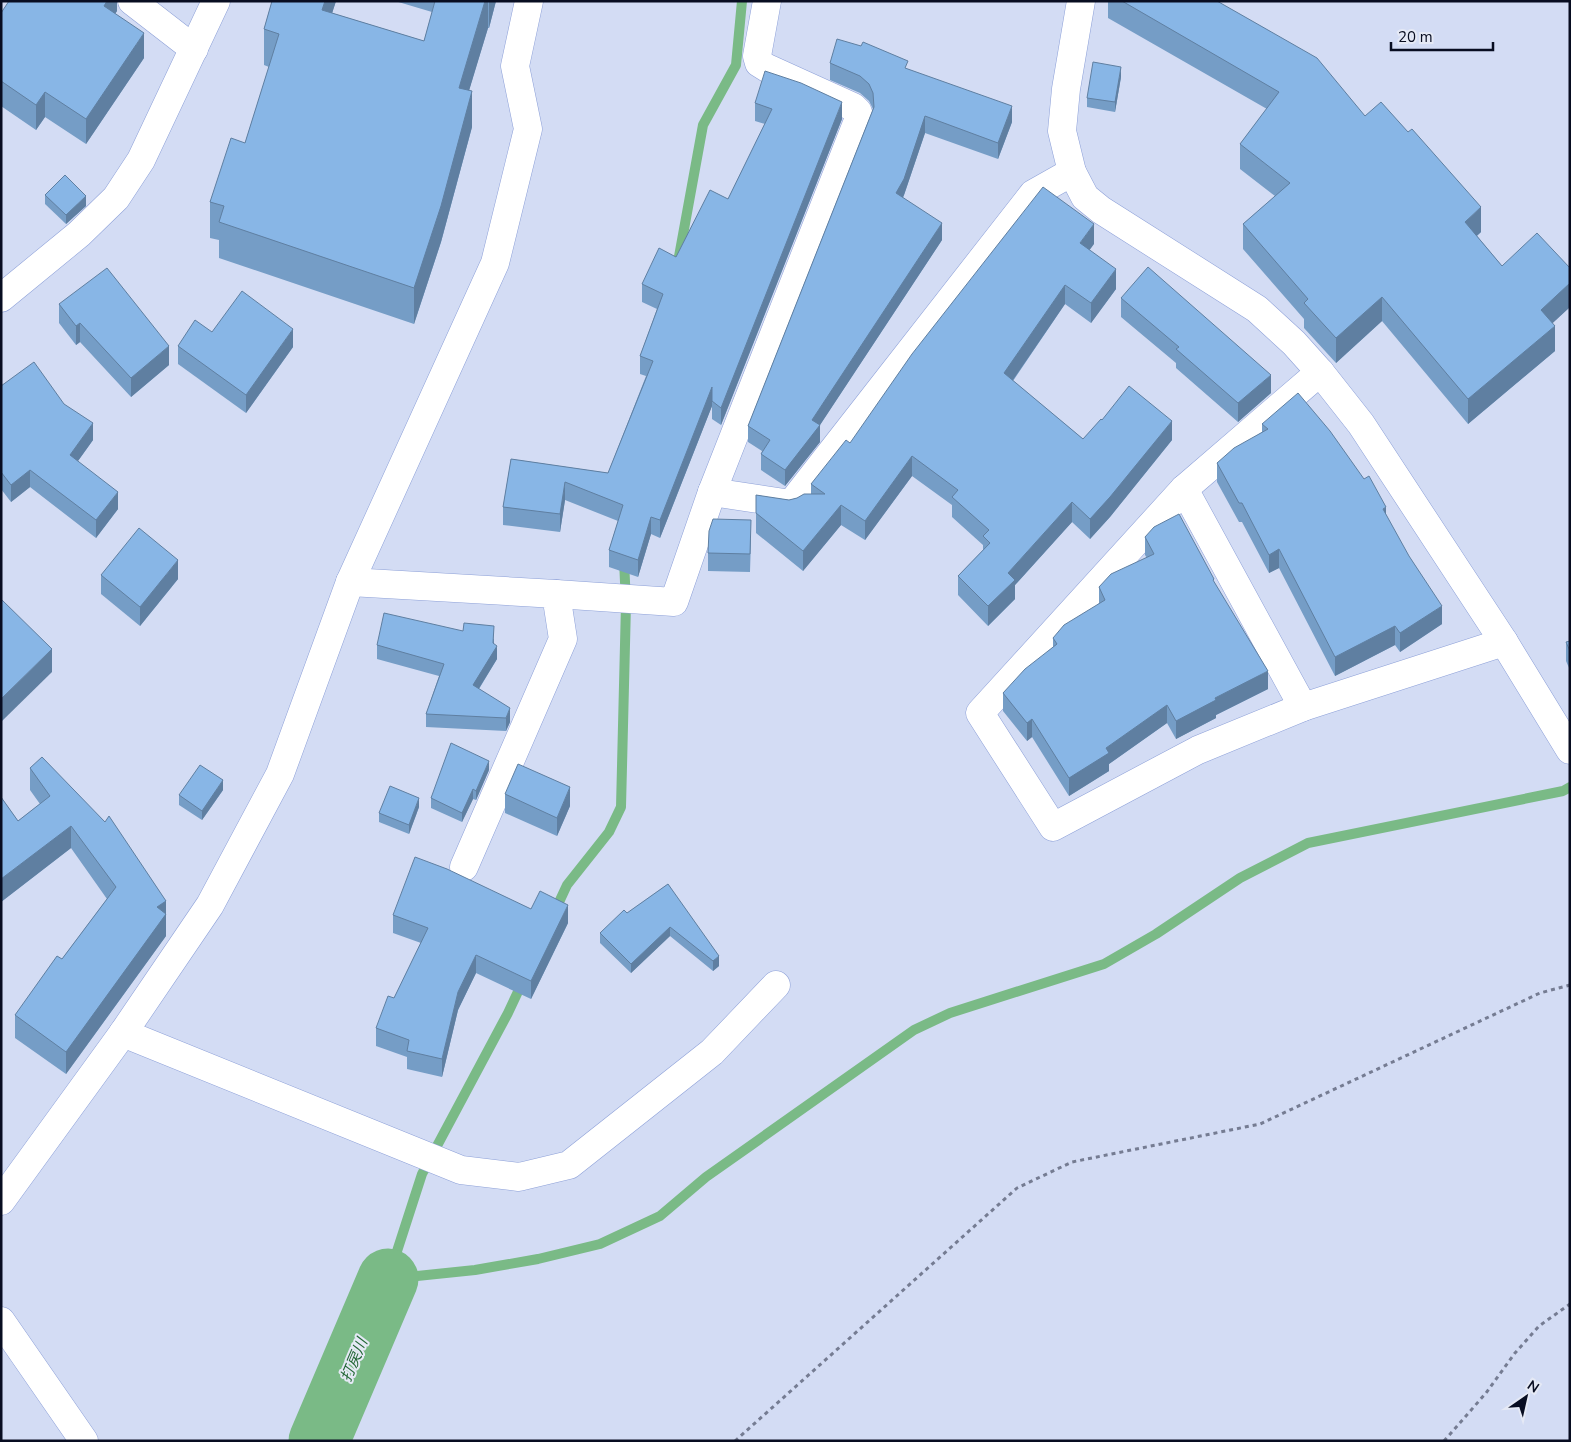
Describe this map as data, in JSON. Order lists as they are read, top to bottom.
{
  "water": ["打戻川"],
  "scale_bar": "20 m",
  "north": "top right"
}
